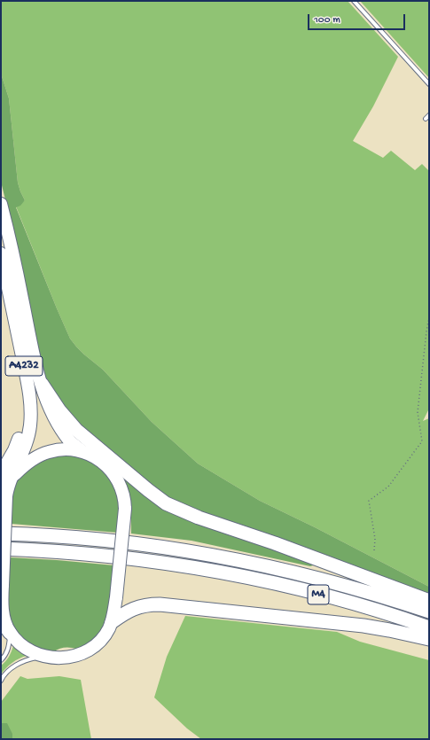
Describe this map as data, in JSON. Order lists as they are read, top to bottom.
{
  "streets": {
    "highway": ["A4232", "M4"]
  },
  "scale_bar": "100 m"
}
